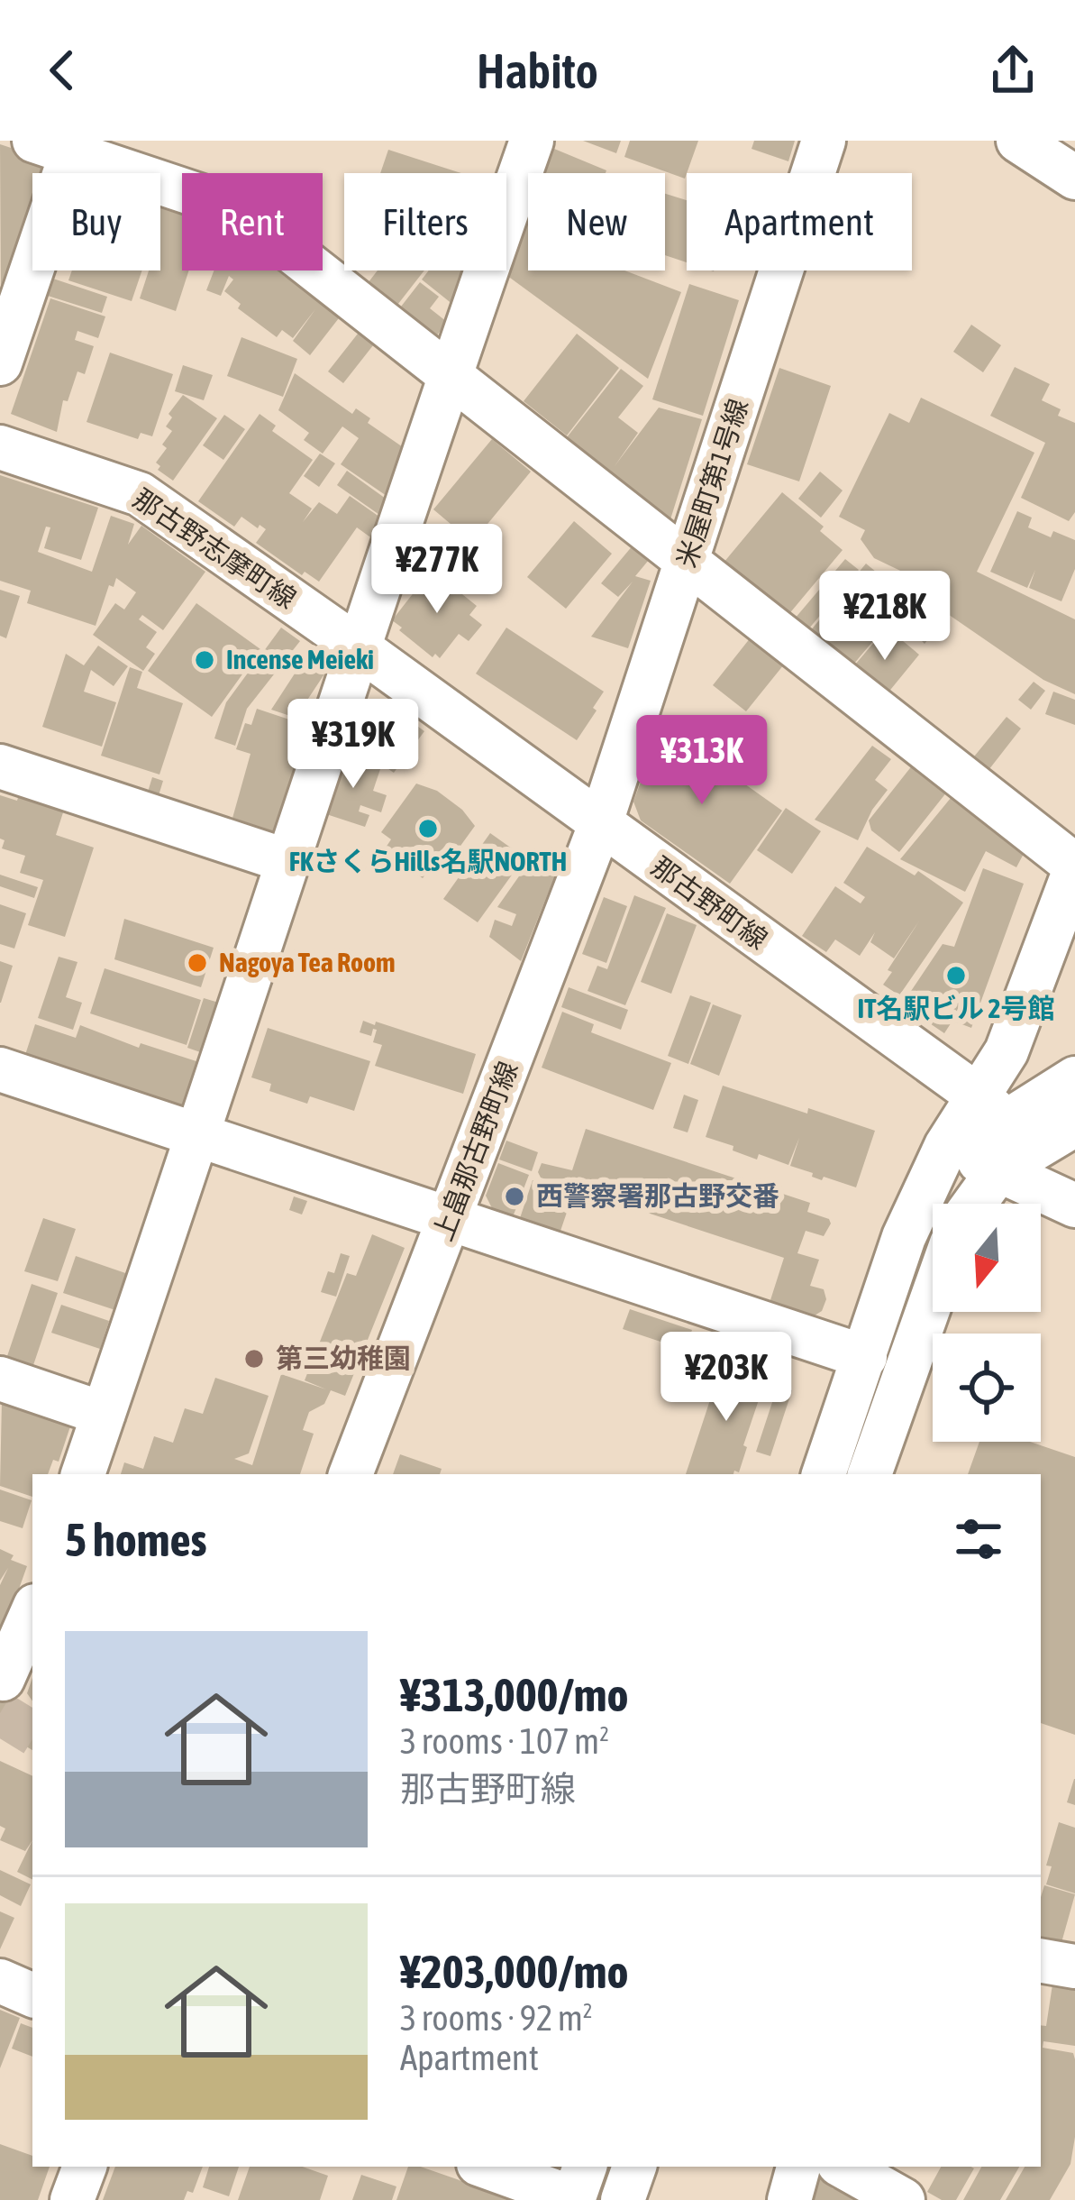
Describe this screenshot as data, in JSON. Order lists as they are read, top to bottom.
{
  "streets": {
    "street": [
      "米屋町第1号線",
      "那古野志摩町線",
      "那古野町線",
      "上畠那古野町線"
    ]
  },
  "crossings": [
    ["米屋町第1号線", "那古野町線"],
    ["米屋町第1号線", "上畠那古野町線"],
    ["那古野志摩町線", "那古野町線"],
    ["那古野町線", "上畠那古野町線"]
  ],
  "places": [
    "Incense Meieki",
    "FKさくらHills名駅NORTH",
    "Nagoya Tea Room",
    "IT名駅ビル 2号館",
    "西警察署那古野交番",
    "第三幼稚園"
  ],
  "north": "bottom",
  "page": {
    "header": "Habito",
    "chip": [
      "Buy",
      "Rent",
      "Filters",
      "New",
      "Apartment"
    ],
    "price": [
      "¥277K",
      "¥218K",
      "¥319K",
      "¥313K",
      "¥203K"
    ],
    "heading": "5 homes",
    "list": [
      {
        "name": "¥313,000/mo",
        "note": "3 rooms · 107 m² · 那古野町線"
      },
      {
        "name": "¥203,000/mo",
        "note": "3 rooms · 92 m² · Apartment"
      }
    ]
  }
}
